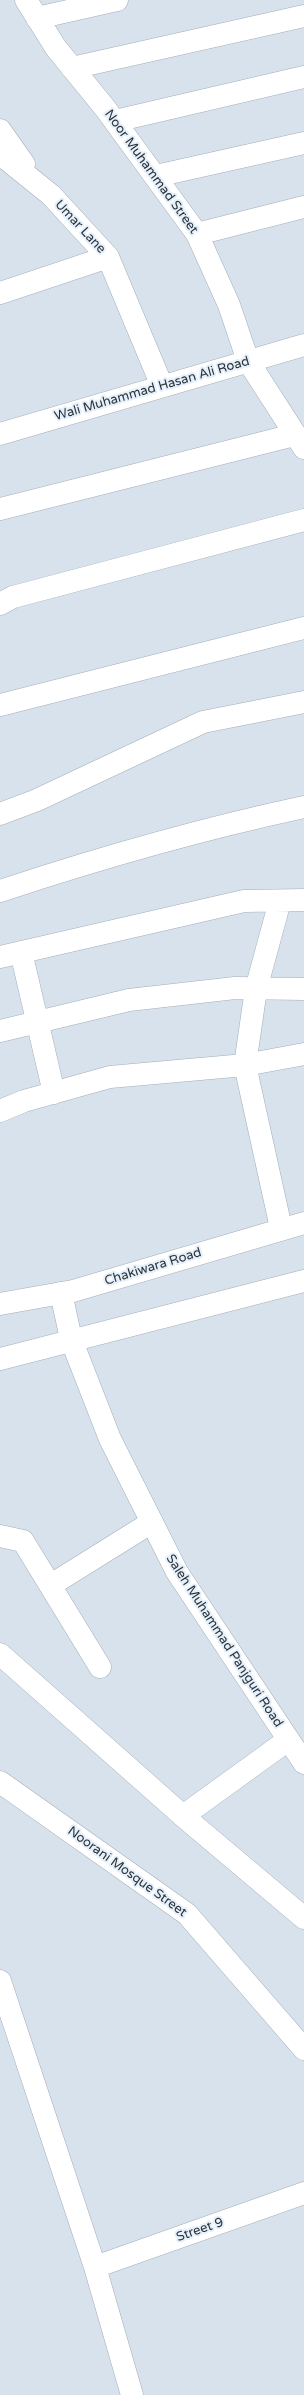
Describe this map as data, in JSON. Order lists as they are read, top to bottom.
{
  "streets": {
    "street": [
      "Noor Muhammad Street",
      "Umar Lane",
      "Wali Muhammad Hasan Ali Road",
      "Chakiwara Road",
      "Saleh Muhammad Panjguri Road",
      "Noorani Mosque Street",
      "Street 9"
    ]
  },
  "crossings": [
    ["Noor Muhammad Street", "Wali Muhammad Hasan Ali Road"],
    ["Umar Lane", "Wali Muhammad Hasan Ali Road"],
    ["Chakiwara Road", "Saleh Muhammad Panjguri Road"]
  ]
}
